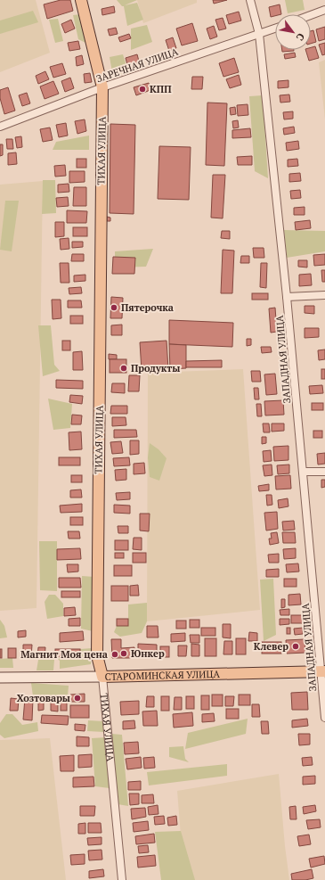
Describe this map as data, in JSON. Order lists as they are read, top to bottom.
{
  "streets": {
    "main road": ["ТИХАЯ УЛИЦА", "СТАРОМИНСКАЯ УЛИЦА"],
    "street": ["ЗАРЕЧНАЯ УЛИЦА", "ЗАПАДНАЯ УЛИЦА"]
  },
  "crossings": [
    ["ЗАРЕЧНАЯ УЛИЦА", "ТИХАЯ УЛИЦА"],
    ["ЗАРЕЧНАЯ УЛИЦА", "ЗАПАДНАЯ УЛИЦА"],
    ["ТИХАЯ УЛИЦА", "СТАРОМИНСКАЯ УЛИЦА"],
    ["ЗАПАДНАЯ УЛИЦА", "СТАРОМИНСКАЯ УЛИЦА"]
  ],
  "places": [
    "КПП",
    "Пятерочка",
    "Продукты",
    "Клевер",
    "Юнкер",
    "Магнит Моя цена",
    "Хозтовары"
  ],
  "north": "bottom right"
}
